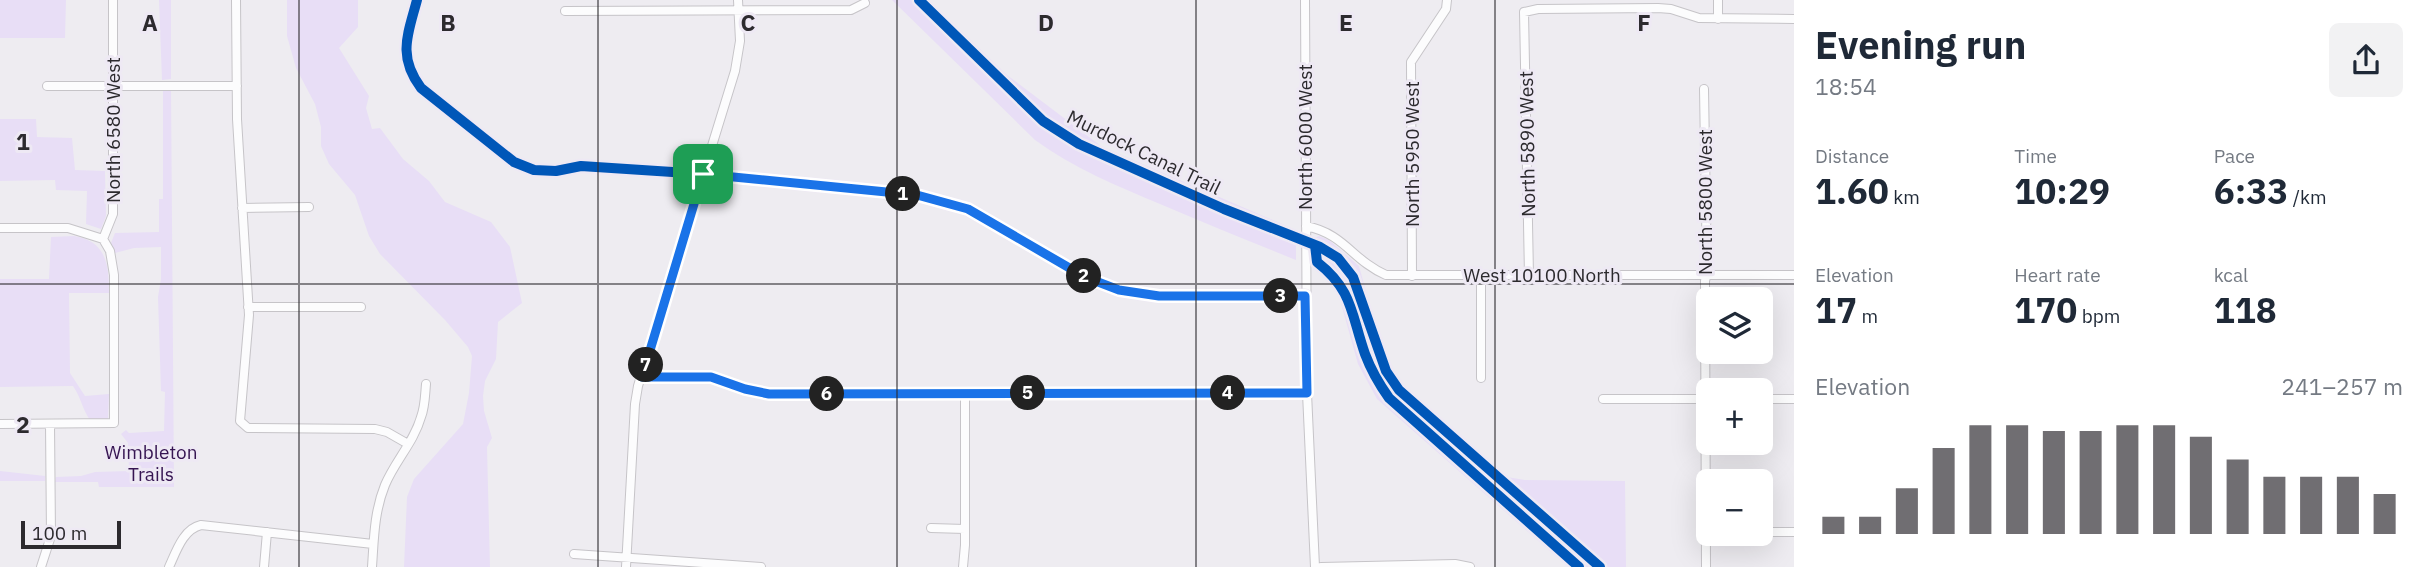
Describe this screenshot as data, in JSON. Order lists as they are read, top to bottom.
{
  "streets": {
    "street": [
      "North 6580 West",
      "North 6000 West",
      "North 5890 West",
      "North 5950 West",
      "North 5800 West",
      "West 10100 North"
    ],
    "cycle path": ["Murdock Canal Trail"]
  },
  "crossings": [
    ["North 6000 West", "West 10100 North"],
    ["North 5890 West", "West 10100 North"],
    ["North 5950 West", "West 10100 North"],
    ["North 5800 West", "West 10100 North"]
  ],
  "parks": ["Wimbleton Trails"],
  "scale_bar": "100 m",
  "page": {
    "heading": ["Evening run", "18:54"],
    "stats": [
      ["Distance", "1.60 km"],
      ["Time", "10:29"],
      ["Pace", "6:33 /km"],
      ["Elevation", "17 m"],
      ["Heart rate", "170 bpm"],
      ["kcal", "118"]
    ],
    "pins": [
      "1",
      "2",
      "3",
      "7",
      "4",
      "5",
      "6"
    ],
    "map_buttons": ["+", "−"],
    "chart": ["Elevation", "241–257 m"],
    "scale": "100 m"
  },
  "grid": {
    "columns": [
      "A",
      "B",
      "C",
      "D",
      "E",
      "F"
    ],
    "rows": ["1", "2"]
  }
}
